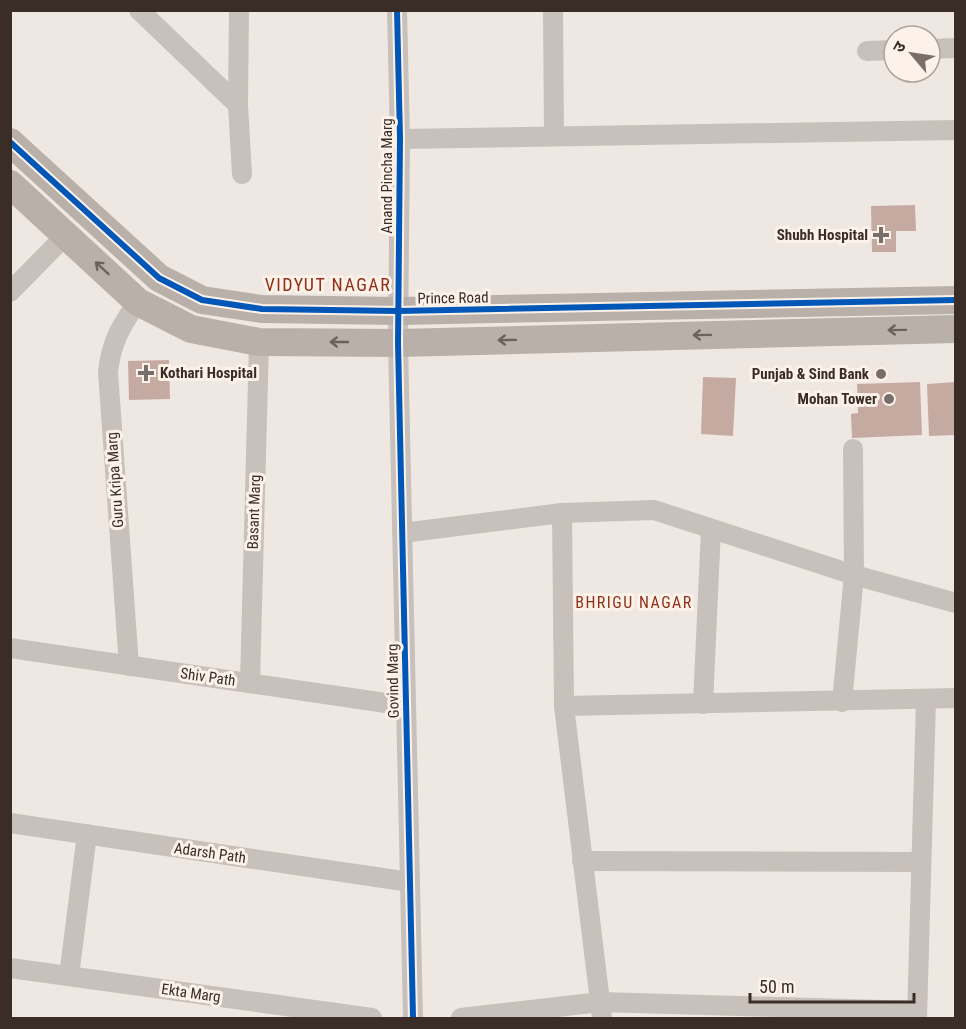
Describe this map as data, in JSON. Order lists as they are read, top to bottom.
{
  "streets": {
    "street": [
      "Anand Pincha Marg",
      "Prince Road",
      "Guru Kripa Marg",
      "Basant Marg",
      "Shiv Path",
      "Govind Marg",
      "Adarsh Path",
      "Ekta Marg"
    ]
  },
  "crossings": [
    ["Anand Pincha Marg", "Prince Road"],
    ["Anand Pincha Marg", "Govind Marg"],
    ["Guru Kripa Marg", "Shiv Path"],
    ["Basant Marg", "Shiv Path"],
    ["Shiv Path", "Govind Marg"],
    ["Govind Marg", "Adarsh Path"]
  ],
  "districts": ["VIDYUT NAGAR", "BHRIGU NAGAR"],
  "places": {
    "health": ["Shubh Hospital", "Kothari Hospital"],
    "other": ["Punjab & Sind Bank", "Mohan Tower"]
  },
  "scale_bar": "50 m",
  "north": "top left"
}
